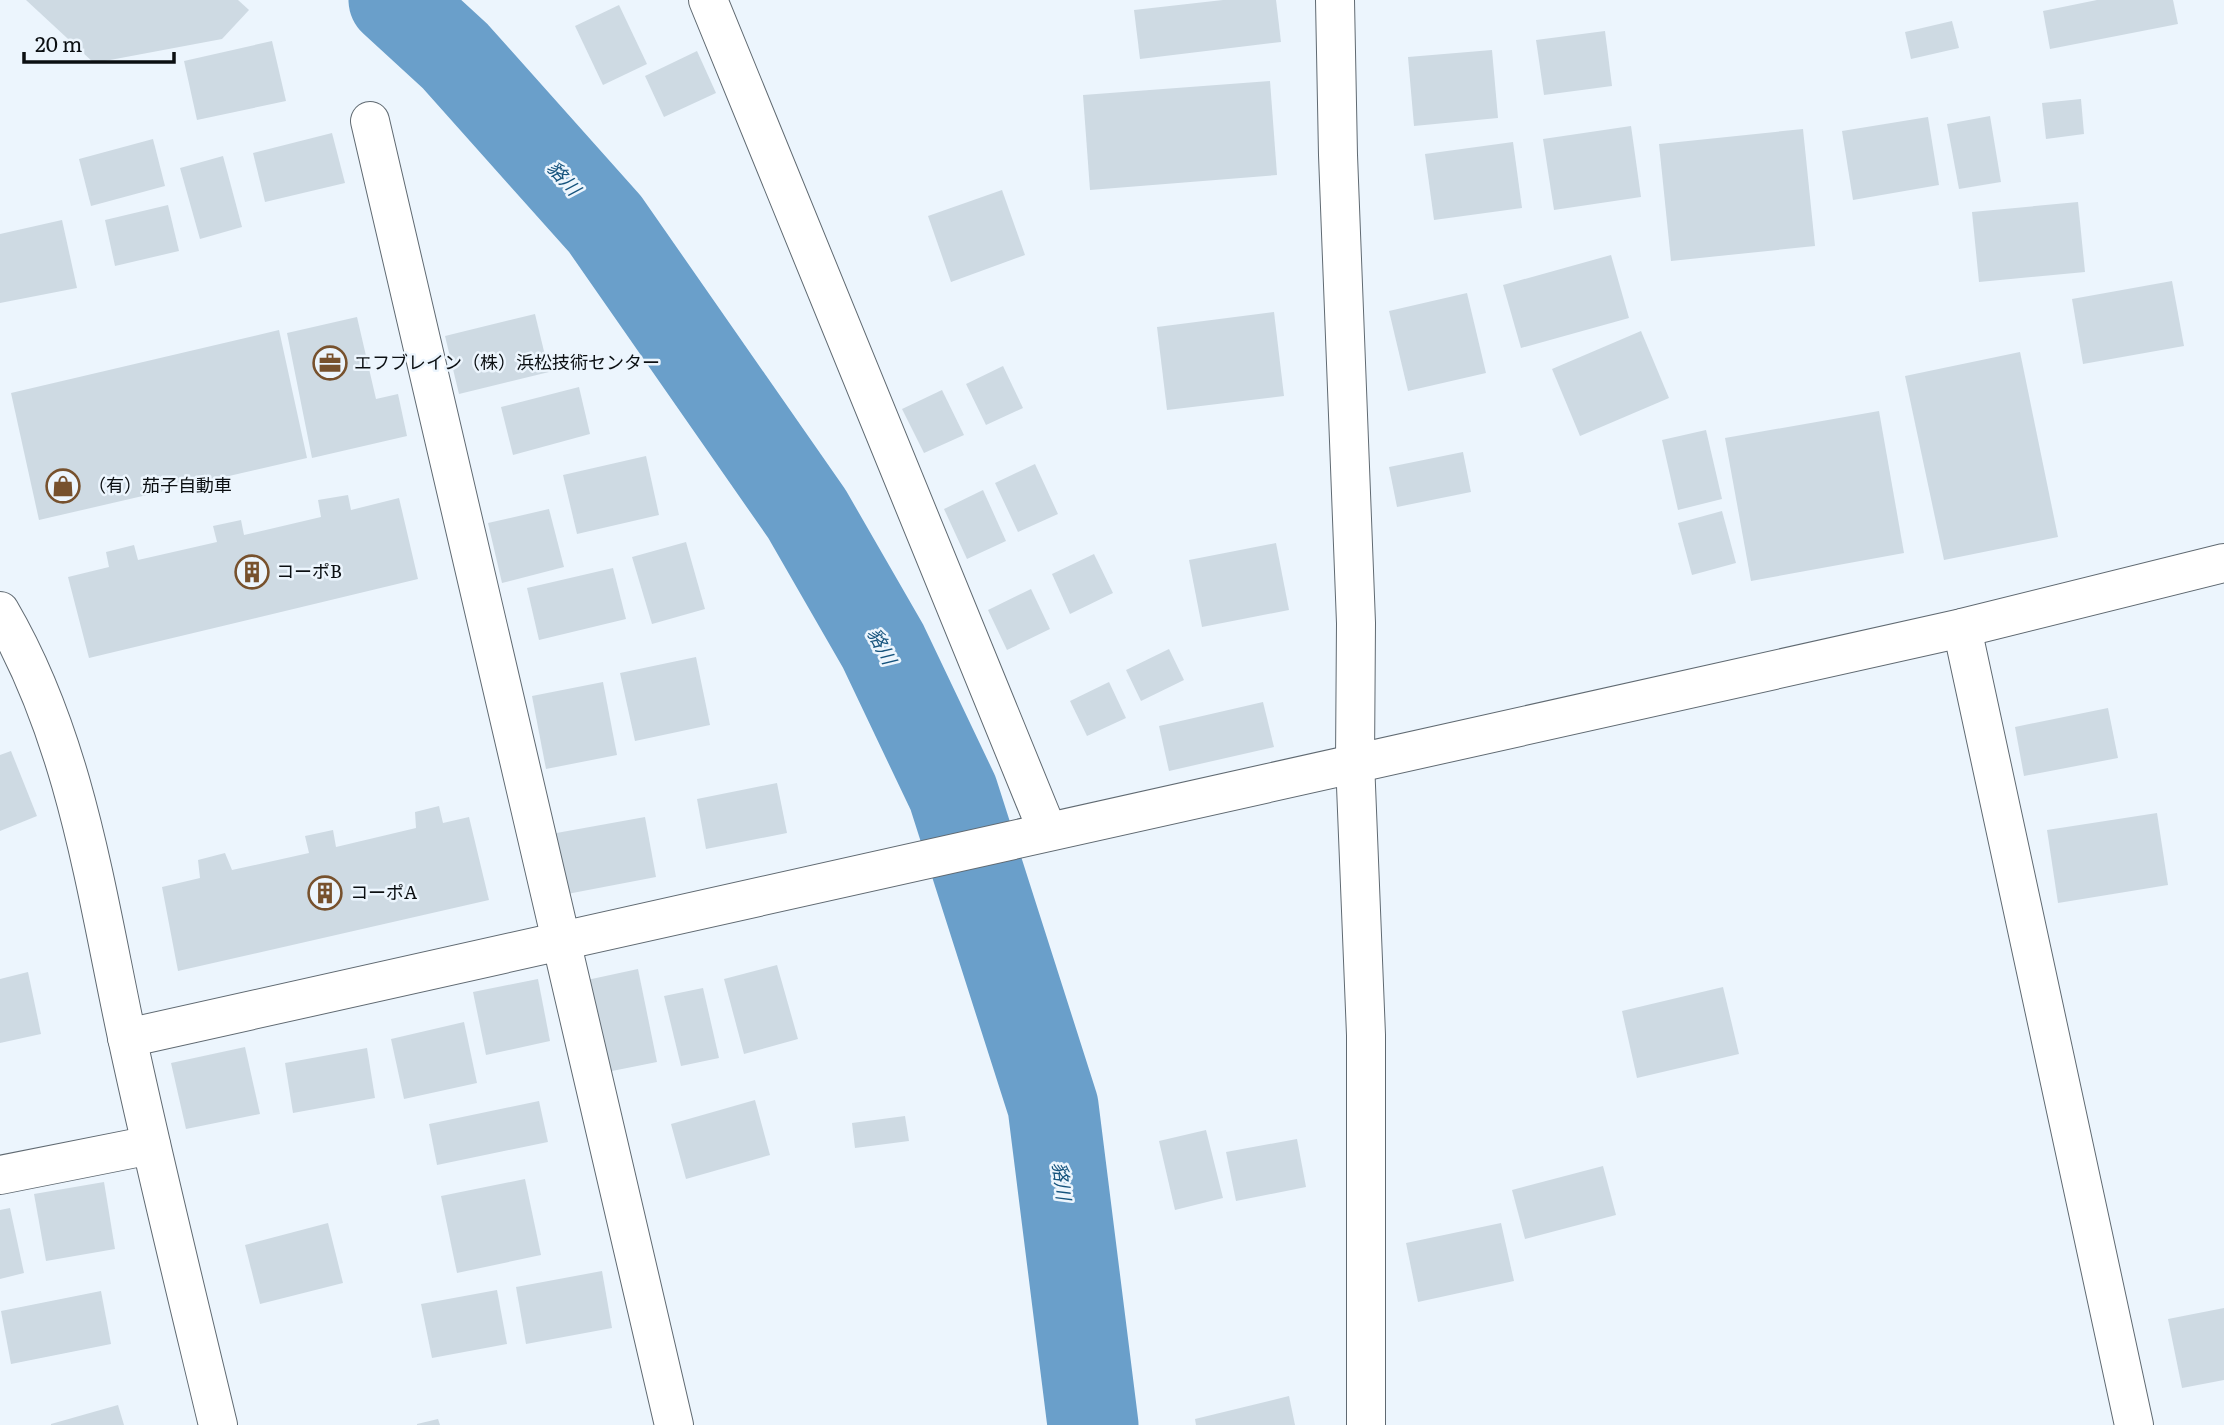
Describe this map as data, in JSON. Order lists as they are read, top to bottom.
{
  "water": ["貉川"],
  "places": {
    "office": ["エフブレイン（株）浜松技術センター"],
    "shop": ["（有）茄子自動車"],
    "building": ["コーポB", "コーポA"]
  },
  "scale_bar": "20 m"
}
